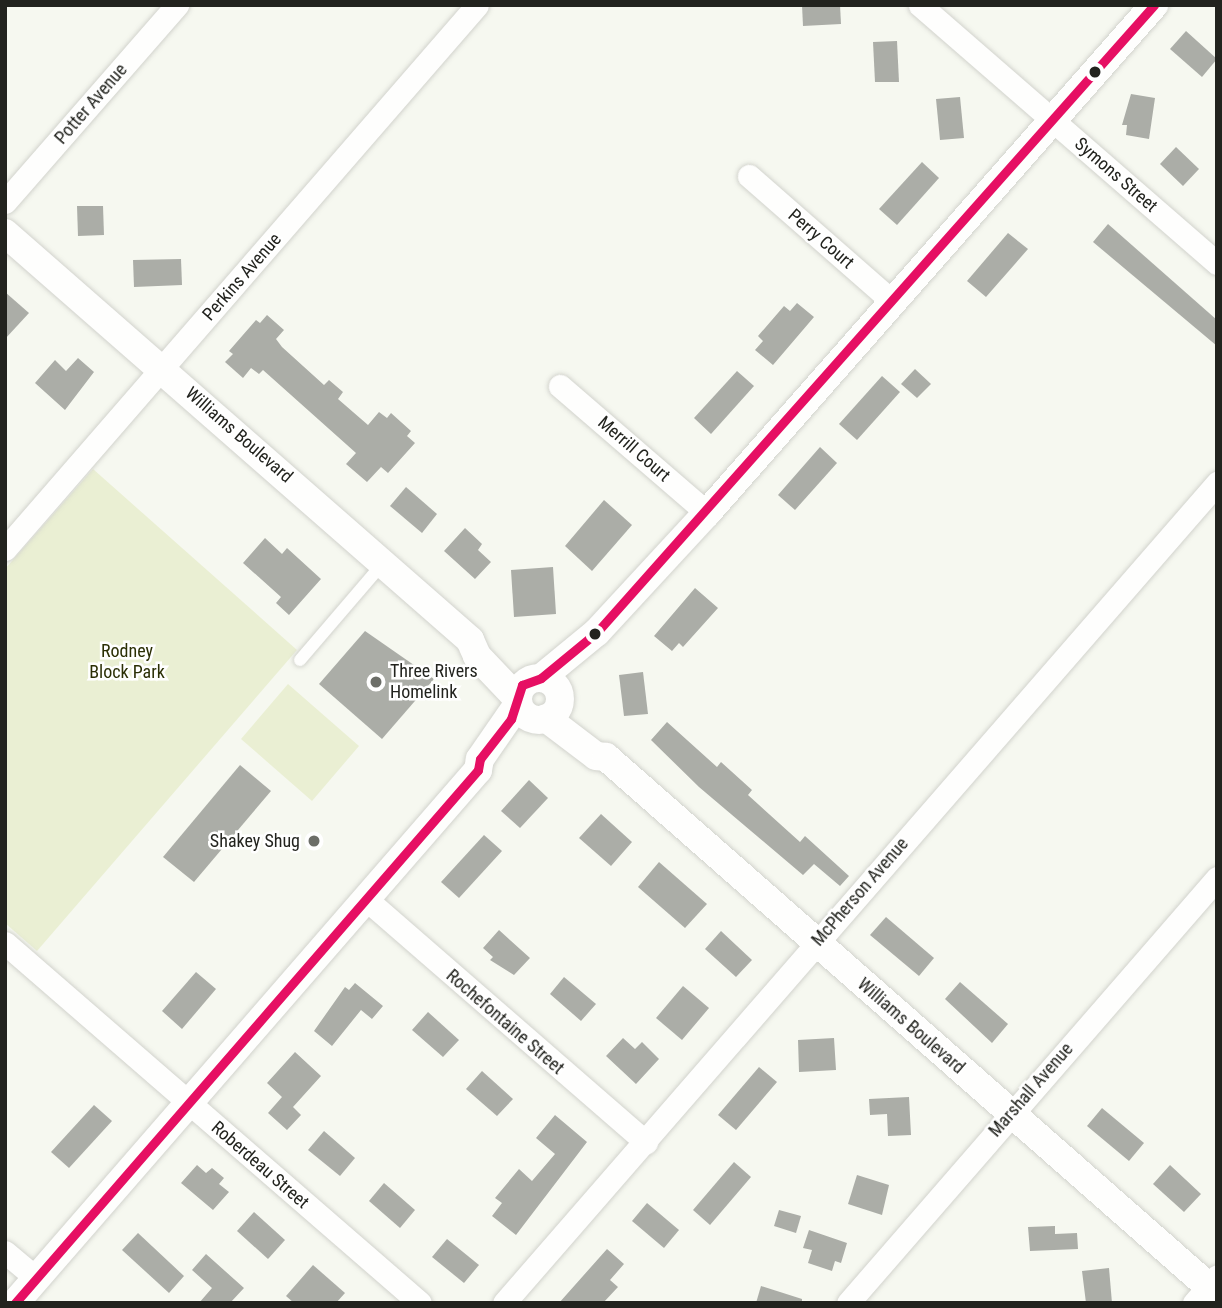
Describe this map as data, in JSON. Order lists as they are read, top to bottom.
{
  "streets": {
    "street": [
      "Potter Avenue",
      "Symons Street",
      "Perry Court",
      "Perkins Avenue",
      "Williams Boulevard",
      "Merrill Court",
      "McPherson Avenue",
      "Rochefontaine Street",
      "Marshall Avenue",
      "Roberdeau Street"
    ]
  },
  "crossings": [
    ["Perkins Avenue", "Williams Boulevard"],
    ["Williams Boulevard", "McPherson Avenue"],
    ["Williams Boulevard", "Marshall Avenue"],
    ["McPherson Avenue", "Rochefontaine Street"]
  ],
  "parks": ["Rodney Block Park"],
  "places": ["Three Rivers Homelink", "Shakey Shug"]
}
